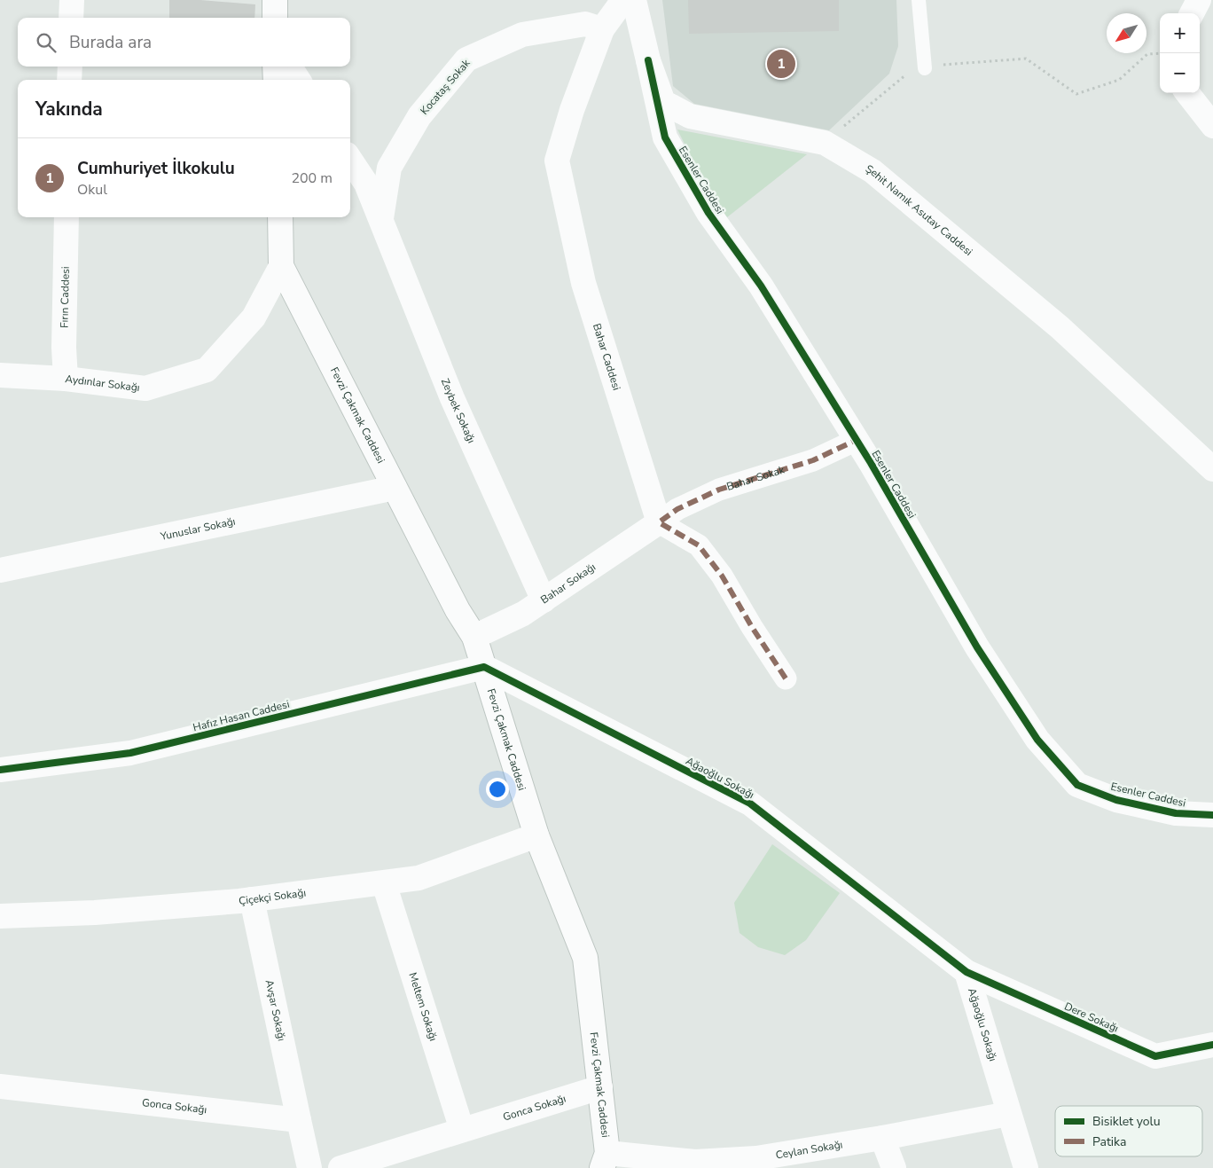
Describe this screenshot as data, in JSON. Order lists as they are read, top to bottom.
{
  "streets": {
    "street": [
      "Kocataş Sokak",
      "Esenler Caddesi",
      "Şehit Namık Asutay Caddesi",
      "Fırın Caddesi",
      "Bahar Caddesi",
      "Aydınlar Sokağı",
      "Zeybek Sokağı",
      "Fevzi Çakmak Caddesi",
      "Bahar Sokak",
      "Yunuslar Sokağı",
      "Bahar Sokağı",
      "Hafız Hasan Caddesi",
      "Ağaoğlu Sokağı",
      "Çiçekçi Sokağı",
      "Meltem Sokağı",
      "Avşar Sokağı",
      "Dere Sokağı",
      "Gonca Sokağı",
      "Ceylan Sokağı"
    ]
  },
  "crossings": [
    ["Kocataş Sokak", "Bahar Caddesi"],
    ["Kocataş Sokak", "Zeybek Sokağı"],
    ["Esenler Caddesi", "Şehit Namık Asutay Caddesi"],
    ["Esenler Caddesi", "Bahar Sokak"],
    ["Fırın Caddesi", "Aydınlar Sokağı"],
    ["Bahar Caddesi", "Bahar Sokak"],
    ["Bahar Caddesi", "Bahar Sokağı"],
    ["Aydınlar Sokağı", "Fevzi Çakmak Caddesi"],
    ["Zeybek Sokağı", "Bahar Sokağı"],
    ["Fevzi Çakmak Caddesi", "Yunuslar Sokağı"],
    ["Fevzi Çakmak Caddesi", "Bahar Sokağı"],
    ["Fevzi Çakmak Caddesi", "Hafız Hasan Caddesi"],
    ["Fevzi Çakmak Caddesi", "Ağaoğlu Sokağı"],
    ["Fevzi Çakmak Caddesi", "Çiçekçi Sokağı"],
    ["Fevzi Çakmak Caddesi", "Gonca Sokağı"],
    ["Fevzi Çakmak Caddesi", "Ceylan Sokağı"],
    ["Bahar Sokak", "Bahar Sokağı"],
    ["Hafız Hasan Caddesi", "Ağaoğlu Sokağı"],
    ["Ağaoğlu Sokağı", "Dere Sokağı"],
    ["Ağaoğlu Sokağı", "Ceylan Sokağı"],
    ["Çiçekçi Sokağı", "Meltem Sokağı"],
    ["Çiçekçi Sokağı", "Avşar Sokağı"],
    ["Meltem Sokağı", "Gonca Sokağı"],
    ["Avşar Sokağı", "Gonca Sokağı"]
  ],
  "legend": ["Bisiklet yolu", "Patika"],
  "north": "bottom left",
  "page": {
    "map_buttons": ["+", "−"],
    "search": "Burada ara",
    "pins": "1",
    "heading": "Yakında",
    "list": [
      {
        "mark": "1",
        "name": "Cumhuriyet İlkokulu",
        "note": "Okul",
        "value": "200 m"
      }
    ]
  }
}
